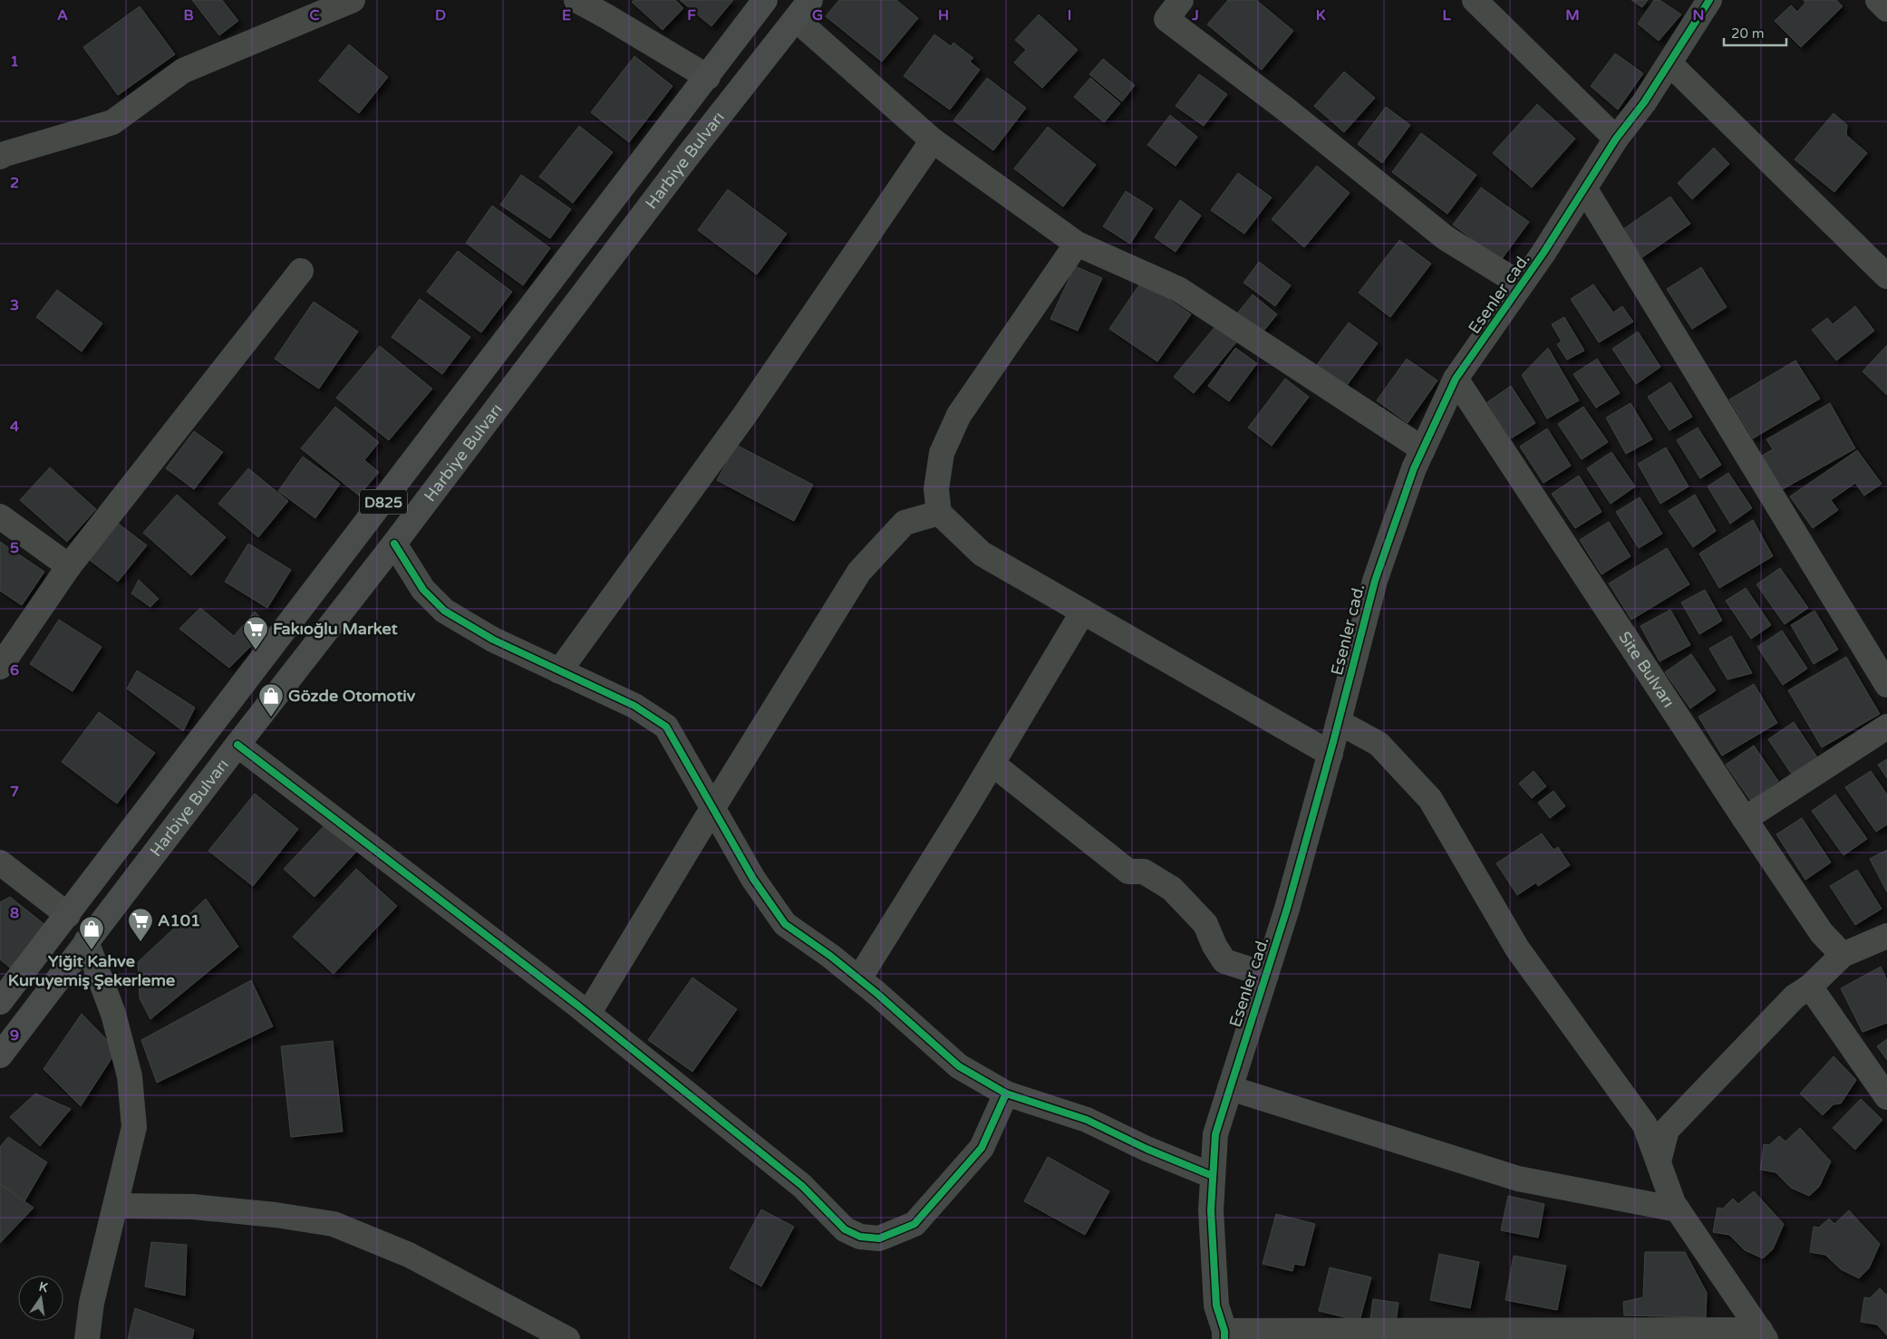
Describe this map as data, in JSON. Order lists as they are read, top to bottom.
{
  "streets": {
    "main road": ["Harbiye Bulvarı", "D825"],
    "street": ["Esenler cad.", "Site Bulvarı"]
  },
  "crossings": [
    ["Esenler cad.", "Site Bulvarı"]
  ],
  "places": {
    "supermarket": ["Fakıoğlu Market", "A101"],
    "shop": ["Gözde Otomotiv", "Yiğit Kahve Kuruyemiş Şekerleme"]
  },
  "scale_bar": "20 m",
  "north": "top",
  "grid": {
    "columns": [
      "A",
      "B",
      "C",
      "D",
      "E",
      "F",
      "G",
      "H",
      "I",
      "J",
      "K",
      "L",
      "M",
      "N"
    ],
    "rows": [
      "1",
      "2",
      "3",
      "4",
      "5",
      "6",
      "7",
      "8",
      "9"
    ]
  }
}
